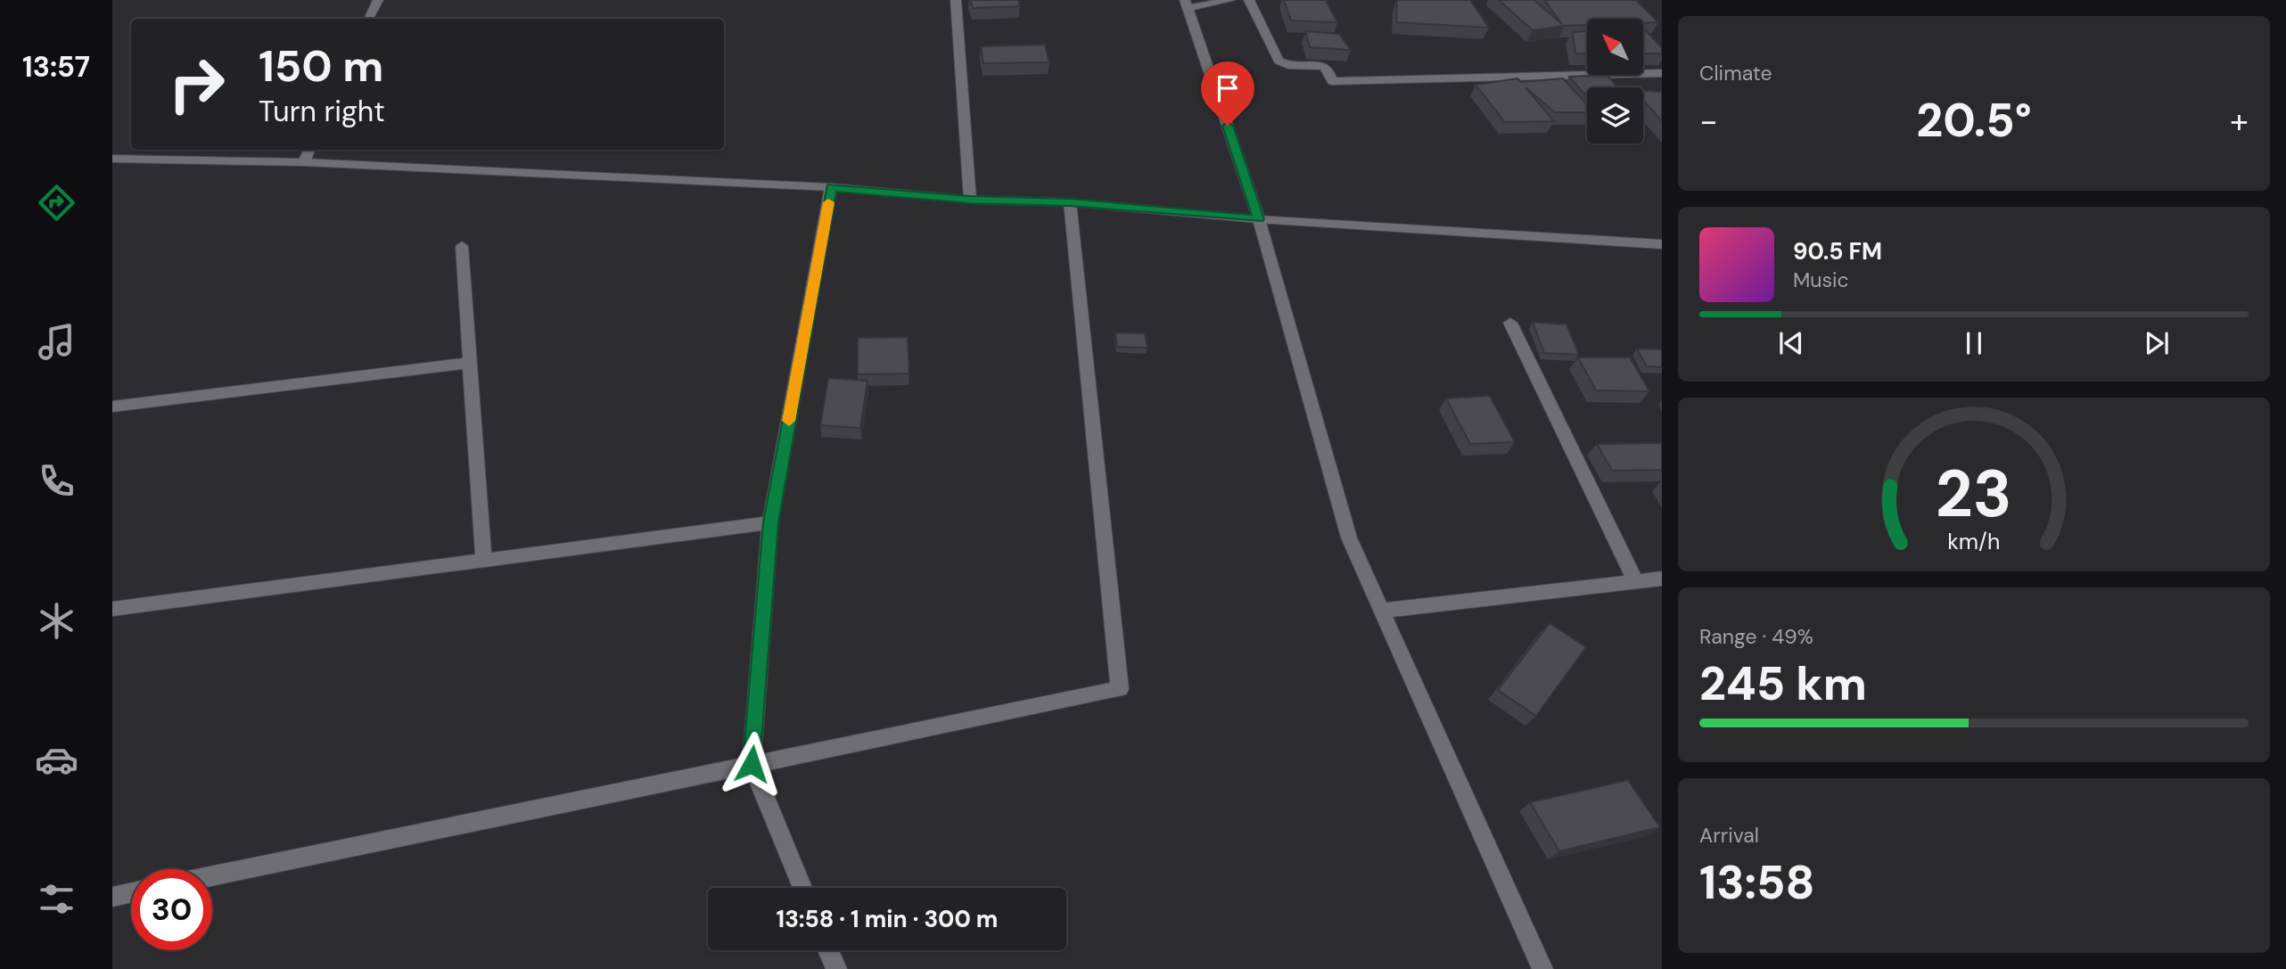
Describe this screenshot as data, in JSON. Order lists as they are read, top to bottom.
{
  "north": "top left",
  "page": {
    "tabs": "13:57",
    "tile": [
      "Climate",
      ["Range · 49%", "245 km"],
      ["Arrival", "13:58"]
    ],
    "turn": ["150 m", "Turn right"],
    "heat": ["−", "20.5°", "+"],
    "song": ["90.5 FM", "Music"],
    "limit": "30",
    "trip": "13:58 · 1 min · 300 m",
    "gauge": ["23", "km/h"]
  }
}
